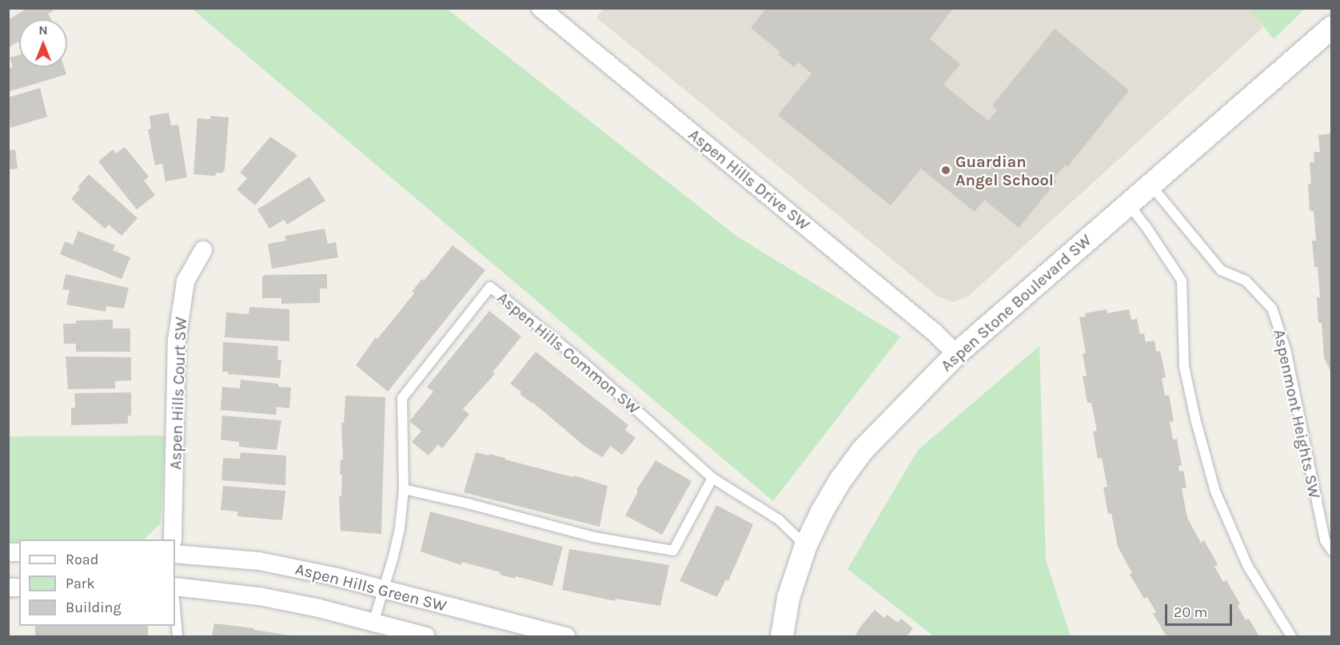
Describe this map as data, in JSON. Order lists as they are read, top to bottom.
{
  "streets": {
    "street": [
      "Aspen Hills Drive SW",
      "Aspen Stone Boulevard SW",
      "Aspen Hills Court SW",
      "Aspen Hills Green SW"
    ],
    "lane": ["Aspen Hills Common SW", "Aspenmont Heights SW"]
  },
  "crossings": [
    ["Aspen Hills Drive SW", "Aspen Stone Boulevard SW"],
    ["Aspen Stone Boulevard SW", "Aspen Hills Common SW"],
    ["Aspen Stone Boulevard SW", "Aspenmont Heights SW"],
    ["Aspen Hills Common SW", "Aspen Hills Green SW"]
  ],
  "places": ["Guardian Angel School"],
  "legend": ["Road", "Park", "Building"],
  "scale_bar": "20 m",
  "north": "top"
}
